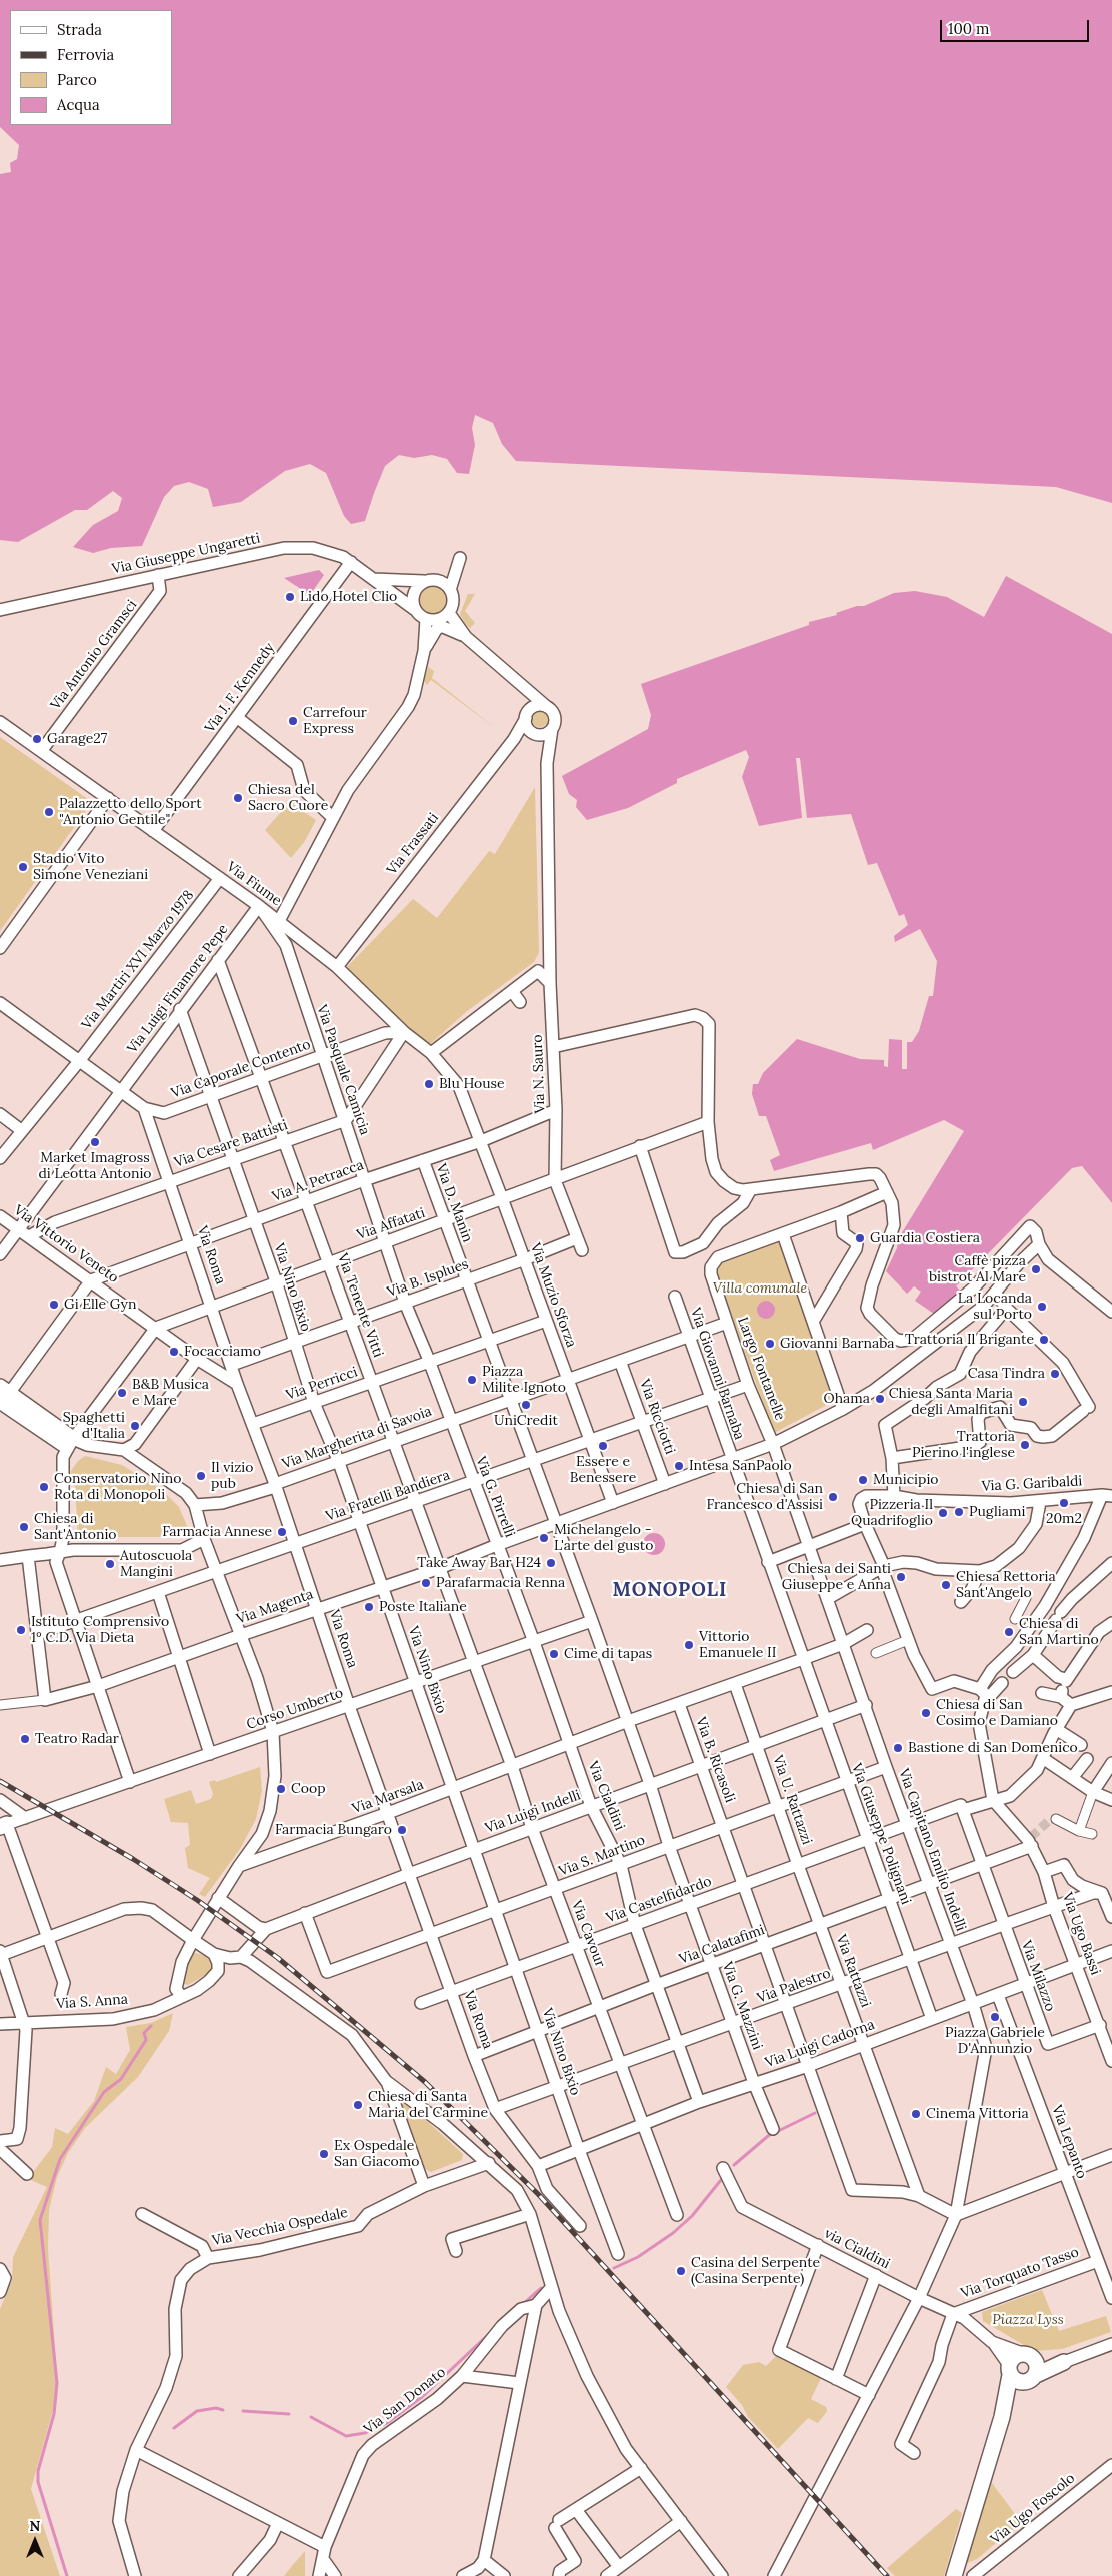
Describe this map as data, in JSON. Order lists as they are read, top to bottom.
{
  "streets": {
    "street": [
      "Via Giuseppe Ungaretti",
      "Via Antonio Gramsci",
      "Via J. F. Kennedy",
      "Via Frassati",
      "Via Fiume",
      "Via Martiri XVI Marzo 1978",
      "Via Luigi Finamore Pepe",
      "Via Caporale Contento",
      "Via Pasquale Camicia",
      "Via N. Sauro",
      "Via Cesare Battisti",
      "Via A. Petracca",
      "Via D. Manin",
      "Via Affatati",
      "Via Vittorio Veneto",
      "Via Roma",
      "Via B. Isplues",
      "Via Nino Bixio",
      "Via Muzio Sforza",
      "Via Tenente Vitti",
      "Largo Fontanelle",
      "Via Giovanni Barnaba",
      "Via Perricci",
      "Via Ricciotti",
      "Via Margherita di Savoia",
      "Via G. Garibaldi",
      "Via Fratelli Bandiera",
      "Via G. Pirrelli",
      "Via Magenta",
      "Corso Umberto",
      "Via B. Ricasoli",
      "Via Cialdini",
      "Via Marsala",
      "Via U. Rattazzi",
      "Via Luigi Indelli",
      "Via Giuseppe Polignani",
      "Via Capitano Emilio Indelli",
      "Via S. Martino",
      "Via Castelfidardo",
      "Via Cavour",
      "Via Ugo Bassi",
      "Via Calatafimi",
      "Via Rattazzi",
      "Via Milazzo",
      "Via Palestro",
      "Via S. Anna",
      "Via G. Mazzini",
      "Via Luigi Cadorna",
      "Via Lepanto",
      "Via Vecchia Ospedale",
      "via Cialdini",
      "Via Torquato Tasso",
      "Via San Donato",
      "Via Ugo Foscolo"
    ]
  },
  "crossings": [
    ["Via Giuseppe Ungaretti", "Via Antonio Gramsci"],
    ["Via Giuseppe Ungaretti", "Via J. F. Kennedy"],
    ["Via Antonio Gramsci", "Via Fiume"],
    ["Via J. F. Kennedy", "Via Fiume"],
    ["Via Frassati", "Via Fiume"],
    ["Via Fiume", "Via Martiri XVI Marzo 1978"],
    ["Via Fiume", "Via Luigi Finamore Pepe"],
    ["Via Fiume", "Via Caporale Contento"],
    ["Via Fiume", "Via Pasquale Camicia"],
    ["Via Fiume", "Via Muzio Sforza"],
    ["Via Luigi Finamore Pepe", "Via Pasquale Camicia"],
    ["Via Luigi Finamore Pepe", "Via Vittorio Veneto"],
    ["Via Luigi Finamore Pepe", "Via Nino Bixio"],
    ["Via Luigi Finamore Pepe", "Via Tenente Vitti"],
    ["Via Caporale Contento", "Via Pasquale Camicia"],
    ["Via Caporale Contento", "Via Roma"],
    ["Via Caporale Contento", "Via Nino Bixio"],
    ["Via Caporale Contento", "Via Tenente Vitti"],
    ["Via Pasquale Camicia", "Via Cesare Battisti"],
    ["Via Pasquale Camicia", "Via A. Petracca"],
    ["Via Pasquale Camicia", "Via Affatati"],
    ["Via Pasquale Camicia", "Via B. Isplues"],
    ["Via Pasquale Camicia", "Via Perricci"],
    ["Via Pasquale Camicia", "Via G. Pirrelli"],
    ["Via N. Sauro", "Via A. Petracca"],
    ["Via N. Sauro", "Via Affatati"],
    ["Via Cesare Battisti", "Via Vittorio Veneto"],
    ["Via Cesare Battisti", "Via Roma"],
    ["Via Cesare Battisti", "Via Nino Bixio"],
    ["Via Cesare Battisti", "Via Tenente Vitti"],
    ["Via A. Petracca", "Via D. Manin"],
    ["Via A. Petracca", "Via Vittorio Veneto"],
    ["Via A. Petracca", "Via Roma"],
    ["Via A. Petracca", "Via Nino Bixio"],
    ["Via A. Petracca", "Via Muzio Sforza"],
    ["Via A. Petracca", "Via Tenente Vitti"],
    ["Via D. Manin", "Via Affatati"],
    ["Via D. Manin", "Via B. Isplues"],
    ["Via Affatati", "Via Vittorio Veneto"],
    ["Via Affatati", "Via Roma"],
    ["Via Affatati", "Via Nino Bixio"],
    ["Via Affatati", "Via Muzio Sforza"],
    ["Via Affatati", "Via Tenente Vitti"],
    ["Via Vittorio Veneto", "Via Roma"],
    ["Via Roma", "Via B. Isplues"],
    ["Via Roma", "Via Perricci"],
    ["Via Roma", "Via Margherita di Savoia"],
    ["Via Roma", "Via Fratelli Bandiera"],
    ["Via Roma", "Via Magenta"],
    ["Via Roma", "Corso Umberto"],
    ["Via Roma", "Via Marsala"],
    ["Via Roma", "Via Luigi Indelli"],
    ["Via Roma", "Via S. Martino"],
    ["Via Roma", "Via Castelfidardo"],
    ["Via Roma", "Via Calatafimi"],
    ["Via Roma", "Via Palestro"],
    ["Via Roma", "Via Luigi Cadorna"],
    ["Via B. Isplues", "Via Nino Bixio"],
    ["Via B. Isplues", "Via Muzio Sforza"],
    ["Via B. Isplues", "Via Tenente Vitti"],
    ["Via Nino Bixio", "Via Perricci"],
    ["Via Nino Bixio", "Via Margherita di Savoia"],
    ["Via Nino Bixio", "Via Fratelli Bandiera"],
    ["Via Nino Bixio", "Via Magenta"],
    ["Via Nino Bixio", "Corso Umberto"],
    ["Via Nino Bixio", "Via Marsala"],
    ["Via Nino Bixio", "Via Luigi Indelli"],
    ["Via Nino Bixio", "Via S. Martino"],
    ["Via Nino Bixio", "Via Castelfidardo"],
    ["Via Nino Bixio", "Via Calatafimi"],
    ["Via Nino Bixio", "Via Palestro"],
    ["Via Nino Bixio", "Via Luigi Cadorna"],
    ["Via Muzio Sforza", "Via Fratelli Bandiera"],
    ["Via Muzio Sforza", "Via Magenta"],
    ["Via Tenente Vitti", "Via Perricci"],
    ["Via Tenente Vitti", "Via Margherita di Savoia"],
    ["Via Tenente Vitti", "Via Fratelli Bandiera"],
    ["Via Tenente Vitti", "Via Magenta"],
    ["Via Tenente Vitti", "Corso Umberto"],
    ["Via Tenente Vitti", "Via Cavour"],
    ["Largo Fontanelle", "Via Fratelli Bandiera"],
    ["Largo Fontanelle", "Via Magenta"],
    ["Largo Fontanelle", "Via Capitano Emilio Indelli"],
    ["Via Giovanni Barnaba", "Via Fratelli Bandiera"],
    ["Via Giovanni Barnaba", "Via Magenta"],
    ["Via Giovanni Barnaba", "Via Giuseppe Polignani"],
    ["Via Perricci", "Via G. Pirrelli"],
    ["Via Ricciotti", "Via Fratelli Bandiera"],
    ["Via Ricciotti", "Via Magenta"],
    ["Via Margherita di Savoia", "Via G. Pirrelli"],
    ["Via Fratelli Bandiera", "Via G. Pirrelli"],
    ["Via Fratelli Bandiera", "Via G. Mazzini"],
    ["Via G. Pirrelli", "Via Magenta"],
    ["Via G. Pirrelli", "Corso Umberto"],
    ["Via G. Pirrelli", "Via Cialdini"],
    ["Via Magenta", "Via G. Mazzini"],
    ["Corso Umberto", "Via Cialdini"],
    ["Corso Umberto", "Via Cavour"],
    ["Corso Umberto", "Via G. Mazzini"],
    ["Via B. Ricasoli", "Via Marsala"],
    ["Via B. Ricasoli", "Via Luigi Indelli"],
    ["Via B. Ricasoli", "Via S. Martino"],
    ["Via B. Ricasoli", "Via Castelfidardo"],
    ["Via B. Ricasoli", "Via Calatafimi"],
    ["Via B. Ricasoli", "Via Rattazzi"],
    ["Via B. Ricasoli", "Via Palestro"],
    ["Via B. Ricasoli", "Via Luigi Cadorna"],
    ["Via Cialdini", "Via Marsala"],
    ["Via Cialdini", "Via Luigi Indelli"],
    ["Via Cialdini", "Via S. Martino"],
    ["Via Cialdini", "Via Castelfidardo"],
    ["Via Cialdini", "Via Calatafimi"],
    ["Via Cialdini", "Via Palestro"],
    ["Via Cialdini", "Via Luigi Cadorna"],
    ["Via Marsala", "Via U. Rattazzi"],
    ["Via Marsala", "Via Giuseppe Polignani"],
    ["Via Marsala", "Via Capitano Emilio Indelli"],
    ["Via Marsala", "Via Cavour"],
    ["Via Marsala", "Via G. Mazzini"],
    ["Via U. Rattazzi", "Via Luigi Indelli"],
    ["Via U. Rattazzi", "Via S. Martino"],
    ["Via U. Rattazzi", "Via Castelfidardo"],
    ["Via U. Rattazzi", "Via Calatafimi"],
    ["Via U. Rattazzi", "Via Rattazzi"],
    ["Via Luigi Indelli", "Via Giuseppe Polignani"],
    ["Via Luigi Indelli", "Via Capitano Emilio Indelli"],
    ["Via Luigi Indelli", "Via S. Martino"],
    ["Via Luigi Indelli", "Via Cavour"],
    ["Via Luigi Indelli", "Via G. Mazzini"],
    ["Via Giuseppe Polignani", "Via S. Martino"],
    ["Via Giuseppe Polignani", "Via Castelfidardo"],
    ["Via Giuseppe Polignani", "Via Calatafimi"],
    ["Via Giuseppe Polignani", "Via Palestro"],
    ["Via Giuseppe Polignani", "Via Luigi Cadorna"],
    ["Via Capitano Emilio Indelli", "Via S. Martino"],
    ["Via Capitano Emilio Indelli", "Via Castelfidardo"],
    ["Via Capitano Emilio Indelli", "Via Calatafimi"],
    ["Via Capitano Emilio Indelli", "Via Palestro"],
    ["Via Capitano Emilio Indelli", "Via Luigi Cadorna"],
    ["Via Capitano Emilio Indelli", "via Cialdini"],
    ["Via S. Martino", "Via Cavour"],
    ["Via S. Martino", "Via G. Mazzini"],
    ["Via Castelfidardo", "Via Cavour"],
    ["Via Castelfidardo", "Via Ugo Bassi"],
    ["Via Castelfidardo", "Via Milazzo"],
    ["Via Castelfidardo", "Via G. Mazzini"],
    ["Via Cavour", "Via Calatafimi"],
    ["Via Cavour", "Via Palestro"],
    ["Via Cavour", "Via Luigi Cadorna"],
    ["Via Ugo Bassi", "Via Calatafimi"],
    ["Via Ugo Bassi", "Via Milazzo"],
    ["Via Ugo Bassi", "Via Palestro"],
    ["Via Ugo Bassi", "Via Luigi Cadorna"],
    ["Via Calatafimi", "Via Rattazzi"],
    ["Via Calatafimi", "Via Milazzo"],
    ["Via Calatafimi", "Via G. Mazzini"],
    ["Via Rattazzi", "Via Palestro"],
    ["Via Rattazzi", "Via Luigi Cadorna"],
    ["Via Milazzo", "Via Palestro"],
    ["Via Milazzo", "Via Luigi Cadorna"],
    ["Via Palestro", "Via G. Mazzini"],
    ["Via G. Mazzini", "Via Luigi Cadorna"],
    ["Via Luigi Cadorna", "Via Lepanto"],
    ["Via Lepanto", "Via Torquato Tasso"],
    ["via Cialdini", "Via Torquato Tasso"]
  ],
  "districts": ["MONOPOLI"],
  "parks": ["Villa comunale", "Piazza Lyss"],
  "places": [
    "Lido Hotel Clio",
    "Carrefour Express",
    "Garage27",
    "Chiesa del Sacro Cuore",
    "Palazzetto dello Sport \"Antonio Gentile\"",
    "Stadio Vito Simone Veneziani",
    "Blu House",
    "Market Imagross di Leotta Antonio",
    "Guardia Costiera",
    "Caffè pizza bistrot Al Mare",
    "Gi Elle Gyn",
    "La Locanda sul Porto",
    "Trattoria Il Brigante",
    "Giovanni Barnaba",
    "Focacciamo",
    "Casa Tindra",
    "Piazza Milite Ignoto",
    "B&B Musica e Mare",
    "Ohama",
    "Chiesa Santa Maria degli Amalfitani",
    "UniCredit",
    "Spaghetti d'Italia",
    "Trattoria Pierino l'inglese",
    "Essere e Benessere",
    "Intesa SanPaolo",
    "Il vizio pub",
    "Municipio",
    "Conservatorio Nino Rota di Monopoli",
    "Chiesa di San Francesco d'Assisi",
    "20m2",
    "Pugliami",
    "Pizzeria Il Quadrifoglio",
    "Chiesa di Sant'Antonio",
    "Farmacia Annese",
    "Michelangelo - L'arte del gusto",
    "Take Away Bar H24",
    "Autoscuola Mangini",
    "Chiesa dei Santi Giuseppe e Anna",
    "Parafarmacia Renna",
    "Chiesa Rettoria Sant'Angelo",
    "Poste Italiane",
    "Istituto Comprensivo 1° C.D. Via Dieta",
    "Chiesa di San Martino",
    "Vittorio Emanuele II",
    "Cime di tapas",
    "Chiesa di San Cosimo e Damiano",
    "Teatro Radar",
    "Bastione di San Domenico",
    "Coop",
    "Farmacia Bungaro",
    "Piazza Gabriele D'Annunzio",
    "Chiesa di Santa Maria del Carmine",
    "Cinema Vittoria",
    "Ex Ospedale San Giacomo",
    "Casina del Serpente (Casina Serpente)"
  ],
  "legend": [
    "Strada",
    "Ferrovia",
    "Parco",
    "Acqua"
  ],
  "scale_bar": "100 m",
  "north": "top"
}
